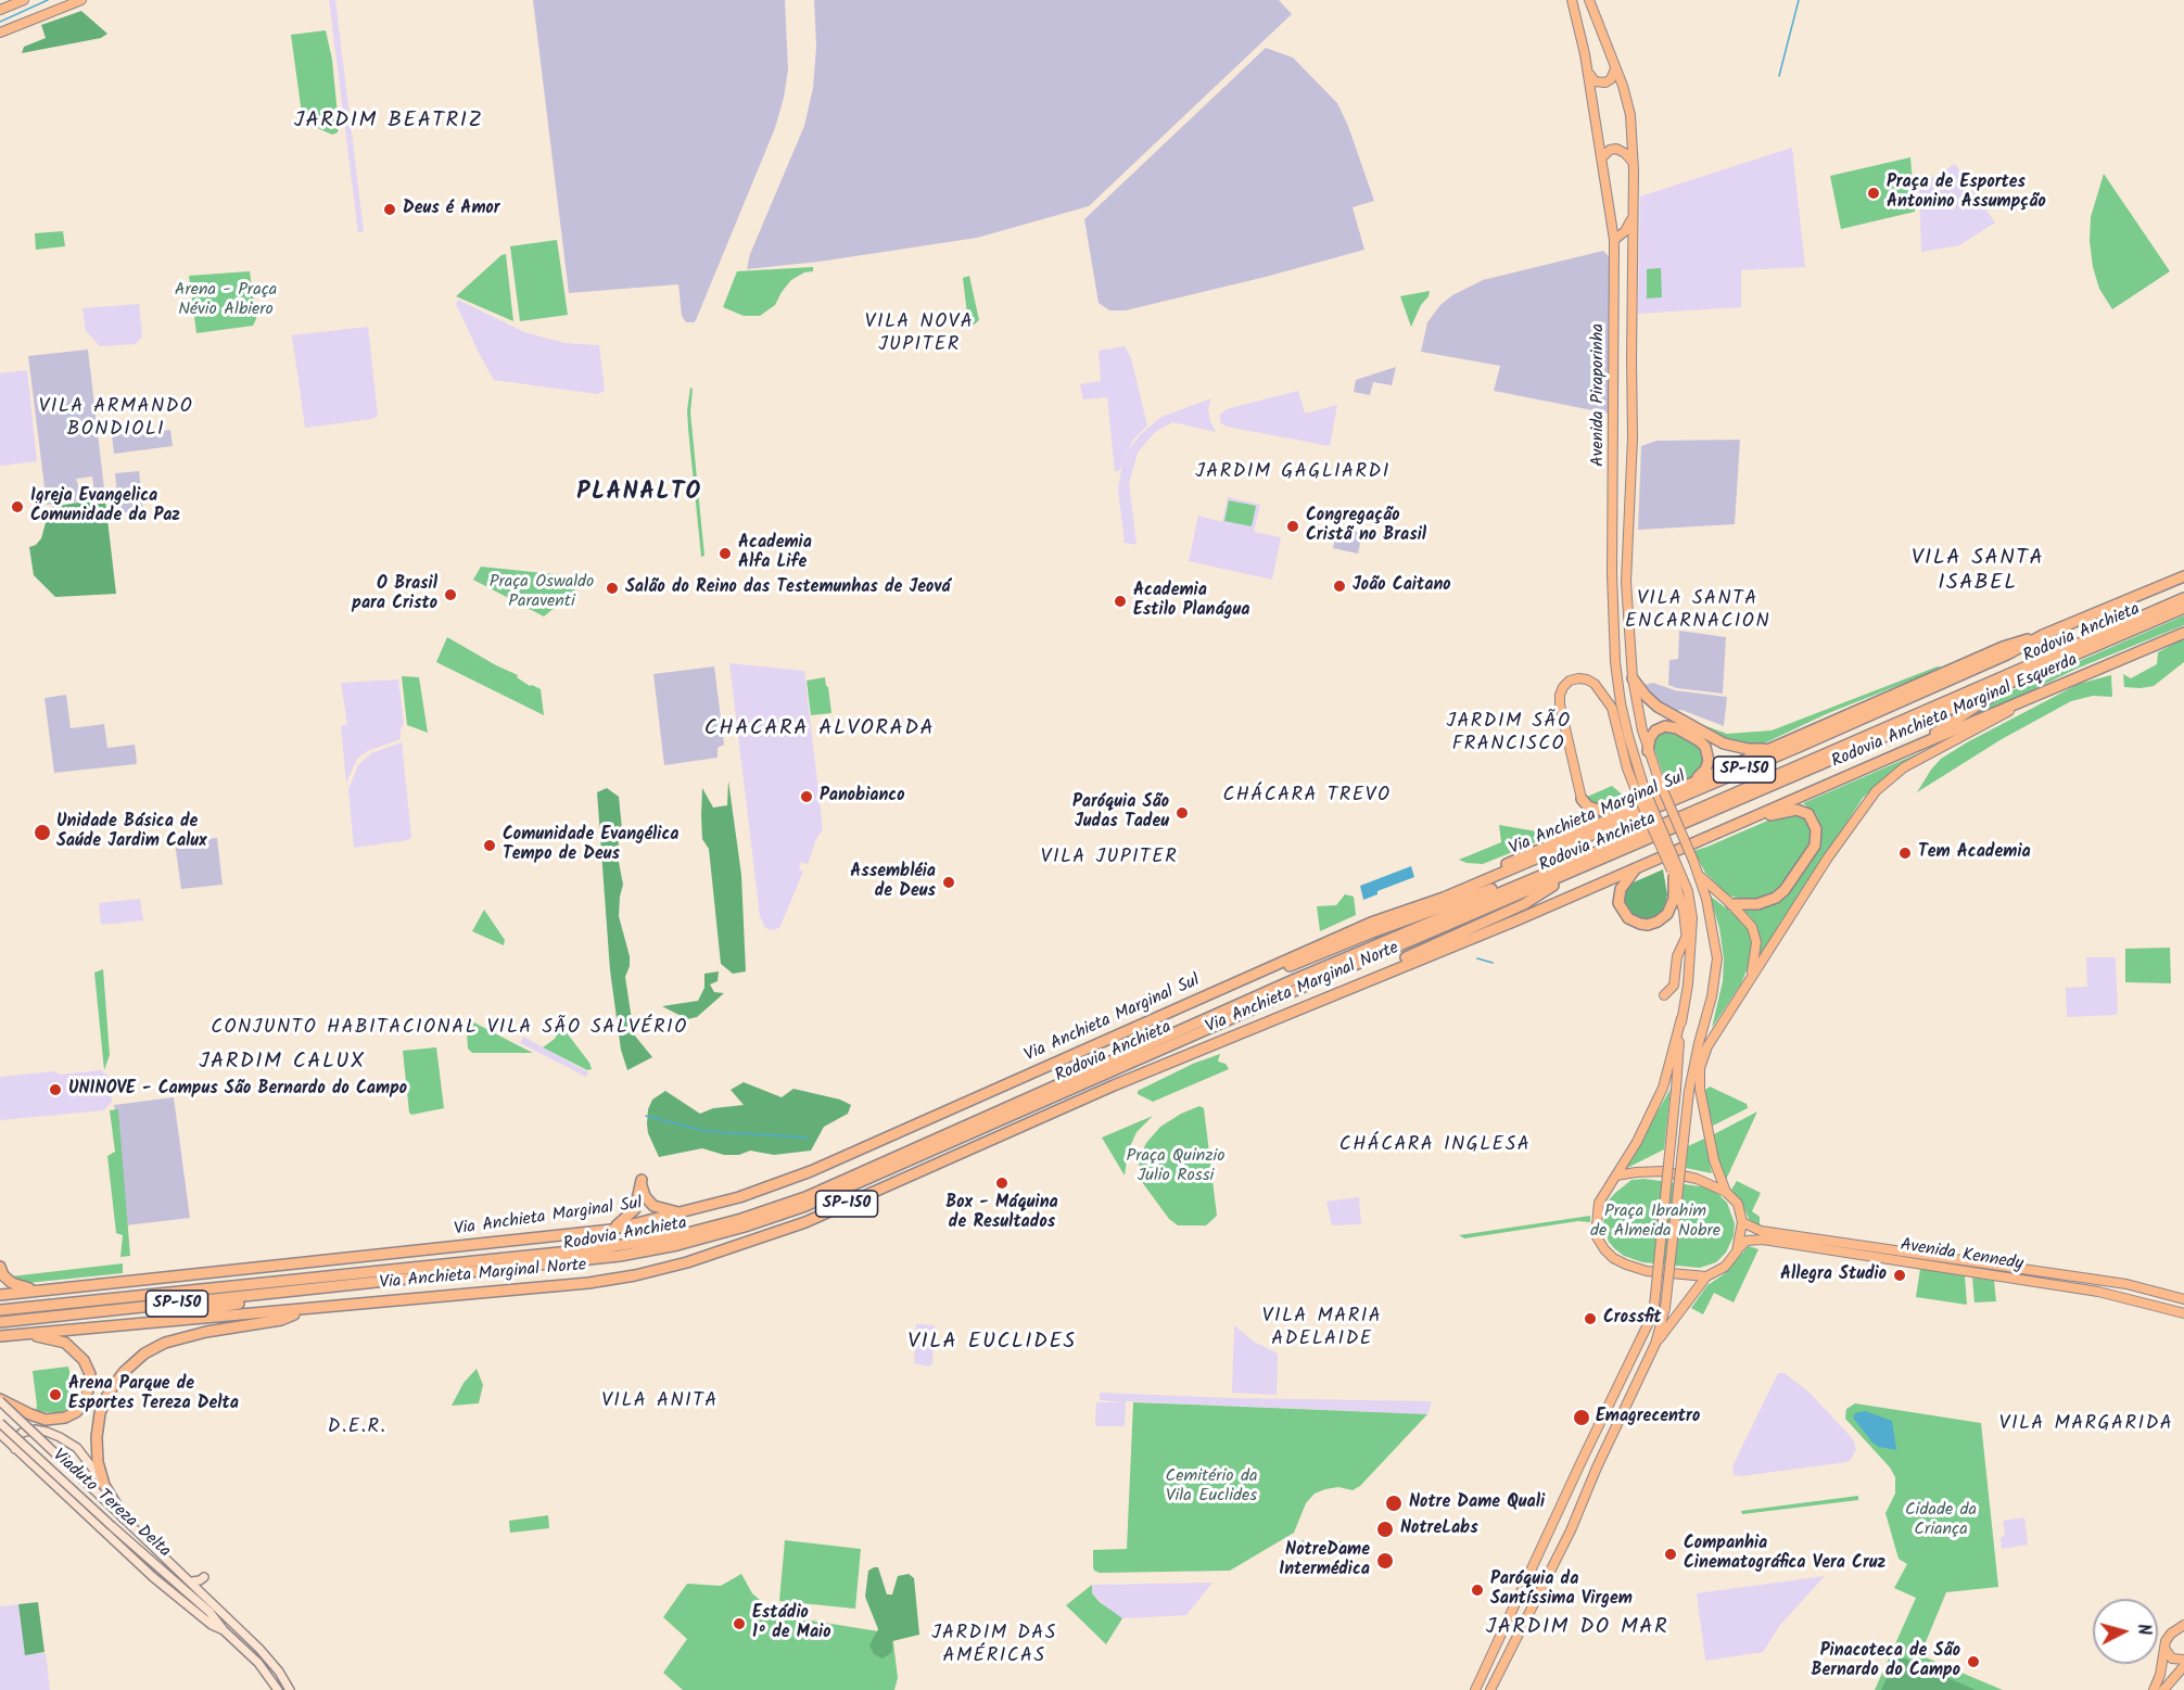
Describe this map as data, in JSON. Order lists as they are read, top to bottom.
{
  "streets": {
    "highway": [
      "Rodovia Anchieta",
      "Rodovia Anchieta Marginal Esquerda",
      "SP-150",
      "Via Anchieta Marginal Sul",
      "Via Anchieta Marginal Norte"
    ],
    "main road": ["Avenida Piraporinha", "Avenida Kennedy", "Viaduto Tereza Delta"]
  },
  "crossings": [
    ["Rodovia Anchieta Marginal Esquerda", "Via Anchieta Marginal Norte"]
  ],
  "districts": [
    "JARDIM BEATRIZ",
    "VILA NOVA JUPITER",
    "VILA ARMANDO BONDIOLI",
    "JARDIM GAGLIARDI",
    "PLANALTO",
    "VILA SANTA ISABEL",
    "VILA SANTA ENCARNACION",
    "JARDIM SÃO FRANCISCO",
    "CHACARA ALVORADA",
    "CHÁCARA TREVO",
    "VILA JUPITER",
    "CONJUNTO HABITACIONAL VILA SÃO SALVÉRIO",
    "JARDIM CALUX",
    "CHÁCARA INGLESA",
    "VILA MARIA ADELAIDE",
    "VILA EUCLIDES",
    "VILA ANITA",
    "VILA MARGARIDA",
    "D.E.R.",
    "JARDIM DO MAR",
    "JARDIM DAS AMÉRICAS"
  ],
  "parks": [
    "Arena - Praça Névio Albiero",
    "Praça Oswaldo Paraventi",
    "Praça Quinzio Julio Rossi",
    "Praça Ibrahim de Almeida Nobre",
    "Cemitério da Vila Euclides",
    "Cidade da Criança"
  ],
  "places": [
    "Praça de Esportes Antonino Assumpção",
    "Deus é Amor",
    "Igreja Evangelica Comunidade da Paz",
    "Congregação Cristã no Brasil",
    "Academia Alfa Life",
    "João Caitano",
    "Salão do Reino das Testemunhas de Jeová",
    "O Brasil para Cristo",
    "Academia Estilo Planágua",
    "Panobianco",
    "Paróquia São Judas Tadeu",
    "Unidade Básica de Saúde Jardim Calux",
    "Comunidade Evangélica Tempo de Deus",
    "Tem Academia",
    "Assembléia de Deus",
    "UNINOVE - Campus São Bernardo do Campo",
    "Box - Máquina de Resultados",
    "Allegra Studio",
    "Crossfit",
    "Arena Parque de Esportes Tereza Delta",
    "Emagrecentro",
    "Notre Dame Quali",
    "NotreLabs",
    "Companhia Cinematográfica Vera Cruz",
    "NotreDame Intermédica",
    "Paróquia da Santíssima Virgem",
    "Estádio 1º de Maio",
    "Pinacoteca de São Bernardo do Campo"
  ],
  "north": "right"
}
